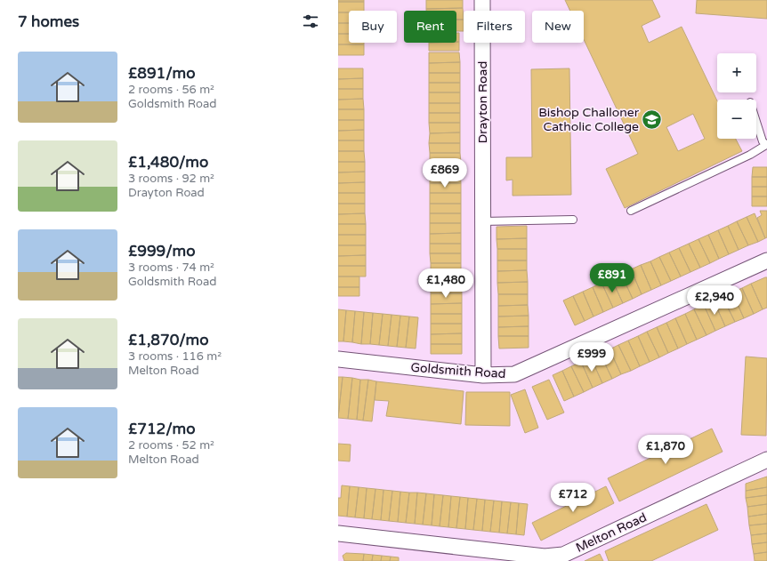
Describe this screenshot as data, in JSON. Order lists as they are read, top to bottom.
{
  "streets": {
    "street": ["Drayton Road", "Goldsmith Road", "Melton Road"]
  },
  "crossings": [
    ["Drayton Road", "Goldsmith Road"]
  ],
  "places": {
    "school or university": ["Bishop Challoner Catholic College"]
  },
  "page": {
    "heading": "7 homes",
    "chip": [
      "Buy",
      "Rent",
      "Filters",
      "New"
    ],
    "list": [
      {
        "name": "£891/mo",
        "note": "2 rooms · 56 m² · Goldsmith Road"
      },
      {
        "name": "£1,480/mo",
        "note": "3 rooms · 92 m² · Drayton Road"
      },
      {
        "name": "£999/mo",
        "note": "3 rooms · 74 m² · Goldsmith Road"
      },
      {
        "name": "£1,870/mo",
        "note": "3 rooms · 116 m² · Melton Road"
      },
      {
        "name": "£712/mo",
        "note": "2 rooms · 52 m² · Melton Road"
      }
    ],
    "map_buttons": ["+", "−"],
    "price": [
      "£869",
      "£891",
      "£1,480",
      "£2,940",
      "£999",
      "£1,870",
      "£712"
    ]
  }
}
